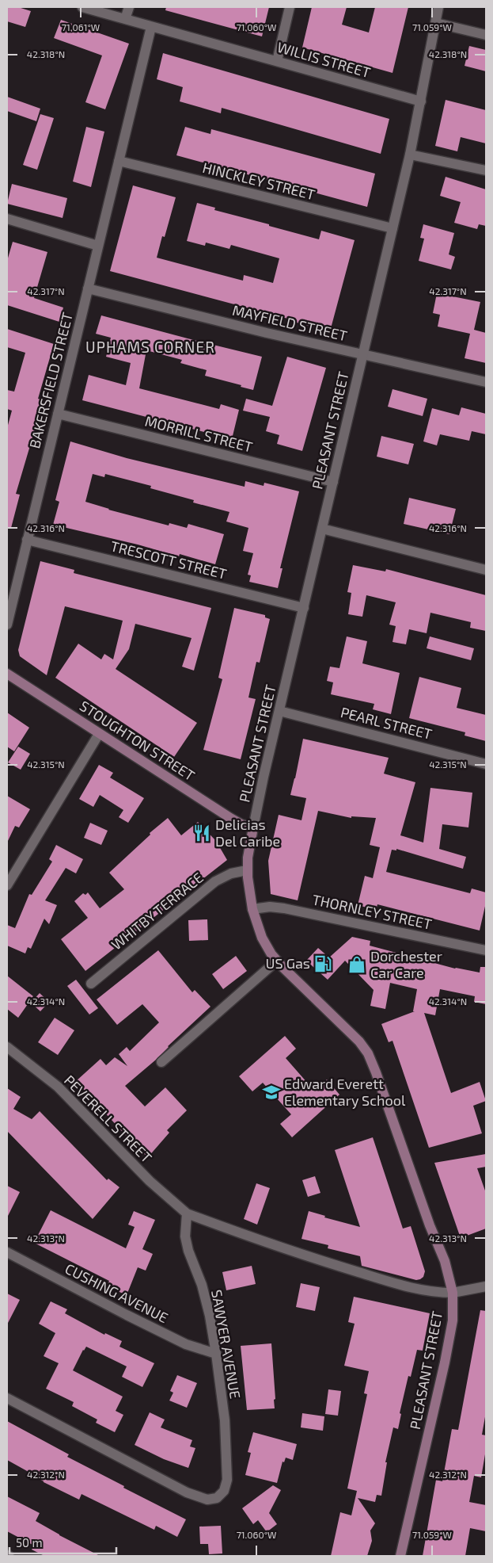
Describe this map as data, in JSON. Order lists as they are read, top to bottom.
{
  "streets": {
    "main road": ["PLEASANT STREET", "STOUGHTON STREET"],
    "street": [
      "WILLIS STREET",
      "HINCKLEY STREET",
      "MAYFIELD STREET",
      "BAKERSFIELD STREET",
      "MORRILL STREET",
      "TRESCOTT STREET",
      "PEARL STREET",
      "WHITBY TERRACE",
      "THORNLEY STREET",
      "PEVERELL STREET",
      "CUSHING AVENUE",
      "SAWYER AVENUE"
    ]
  },
  "crossings": [
    ["WILLIS STREET", "BAKERSFIELD STREET"],
    ["WILLIS STREET", "PLEASANT STREET"],
    ["HINCKLEY STREET", "BAKERSFIELD STREET"],
    ["HINCKLEY STREET", "PLEASANT STREET"],
    ["MAYFIELD STREET", "BAKERSFIELD STREET"],
    ["MAYFIELD STREET", "PLEASANT STREET"],
    ["BAKERSFIELD STREET", "MORRILL STREET"],
    ["BAKERSFIELD STREET", "TRESCOTT STREET"],
    ["PLEASANT STREET", "MORRILL STREET"],
    ["PLEASANT STREET", "TRESCOTT STREET"],
    ["PLEASANT STREET", "PEARL STREET"],
    ["PLEASANT STREET", "STOUGHTON STREET"],
    ["PLEASANT STREET", "WHITBY TERRACE"],
    ["PLEASANT STREET", "THORNLEY STREET"],
    ["PEVERELL STREET", "SAWYER AVENUE"],
    ["CUSHING AVENUE", "SAWYER AVENUE"]
  ],
  "districts": ["UPHAMS CORNER"],
  "places": {
    "restaurant": ["Delicias Del Caribe"],
    "fuel station": ["US Gas"],
    "shop": ["Dorchester Car Care"],
    "school or university": ["Edward Everett Elementary School"]
  },
  "scale_bar": "50 m",
  "coordinates": [
    "71.061°W",
    "71.060°W",
    "71.059°W",
    "42.318°N",
    "42.317°N",
    "42.316°N",
    "42.315°N",
    "42.314°N",
    "42.313°N",
    "42.312°N"
  ]
}
